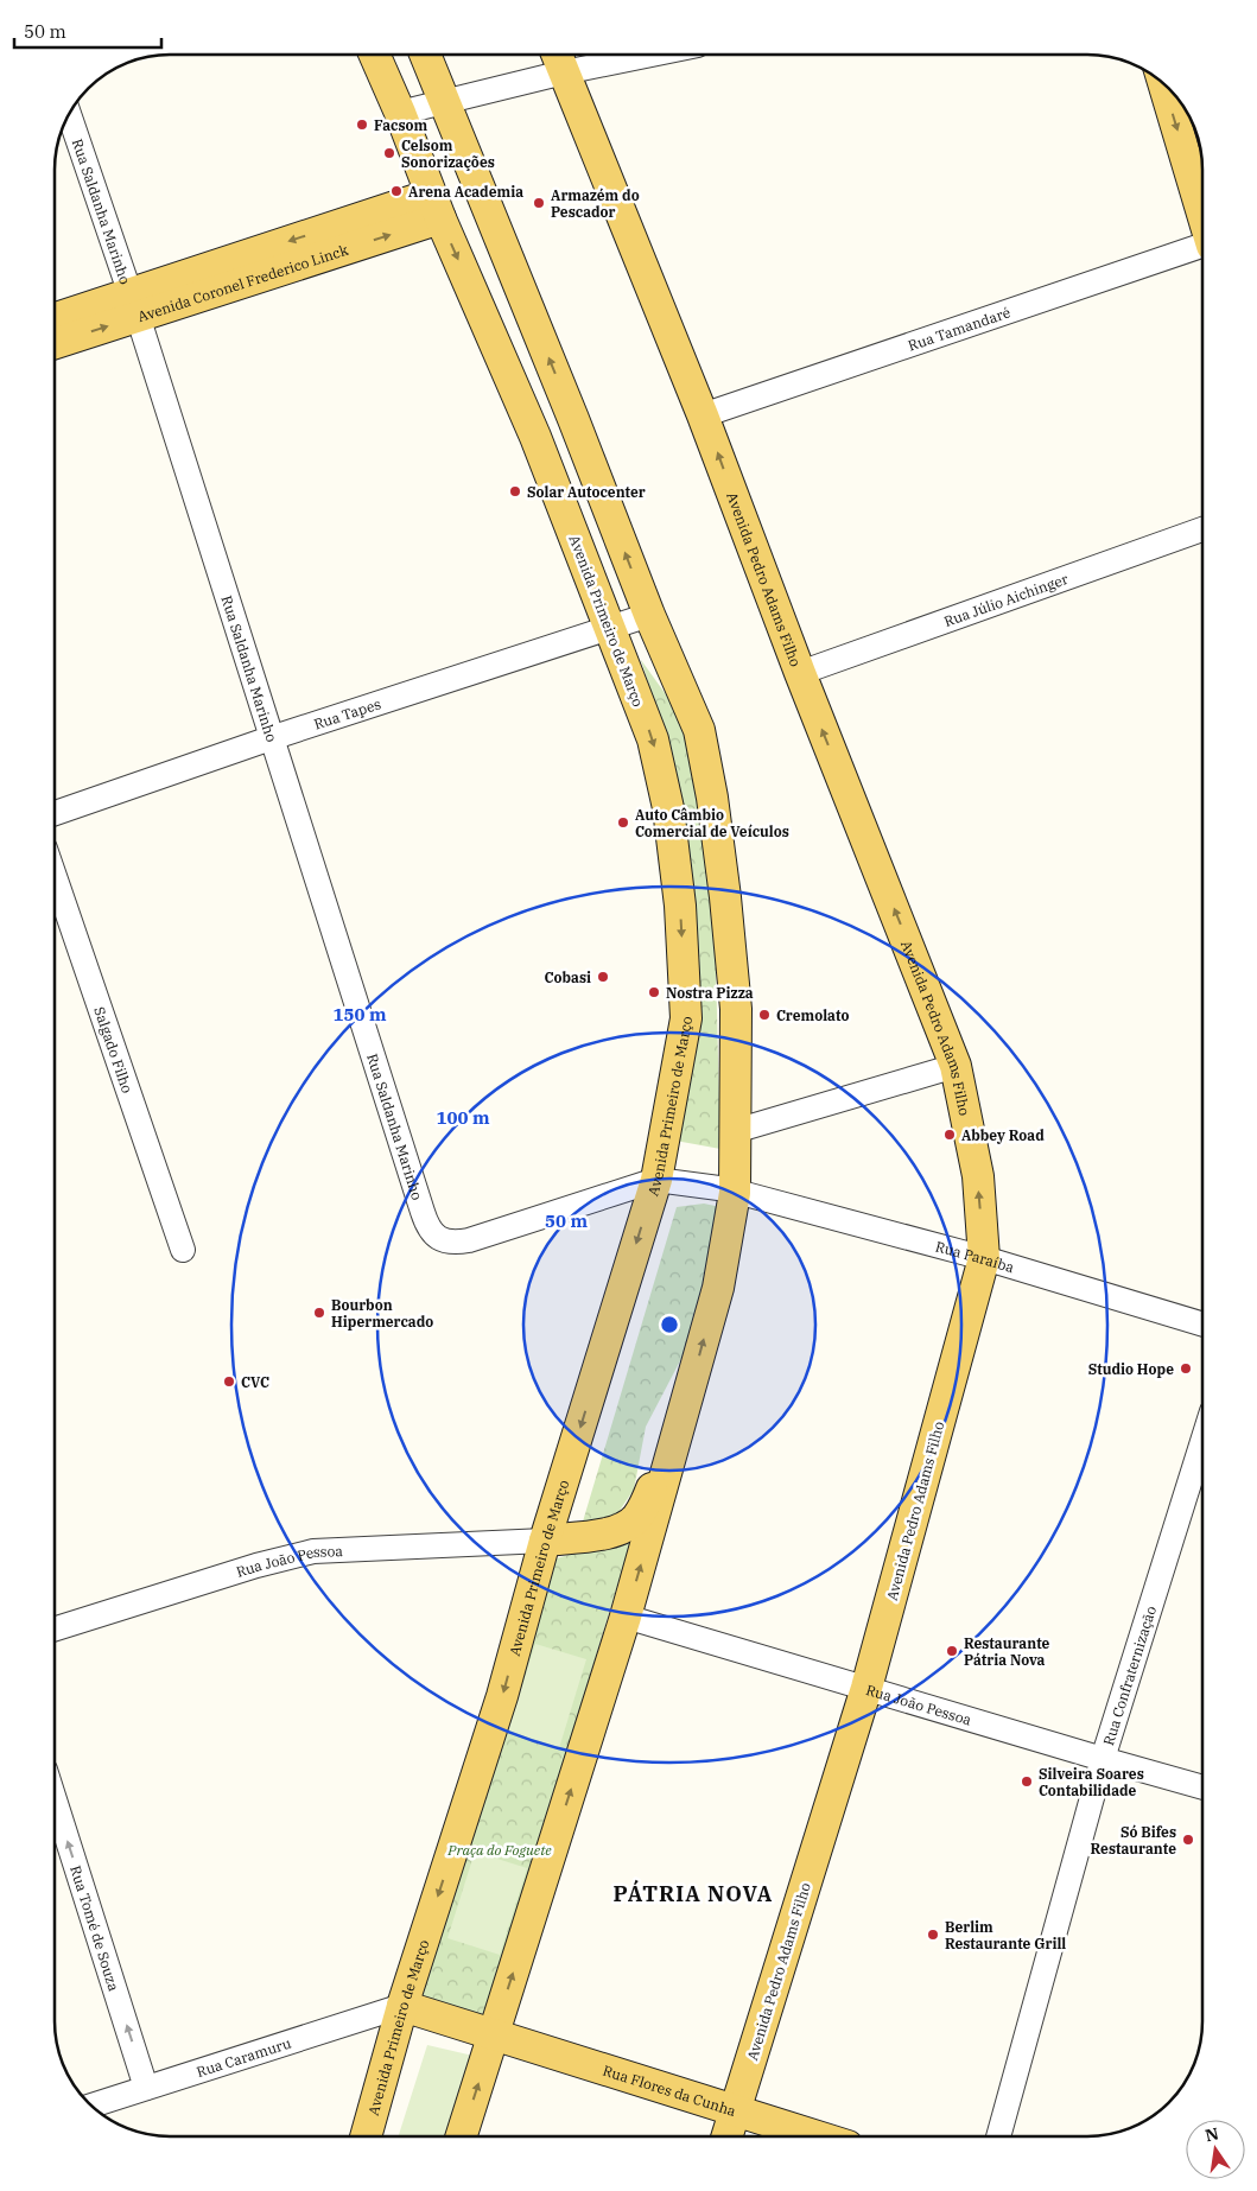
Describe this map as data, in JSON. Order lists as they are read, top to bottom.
{
  "streets": {
    "main road": [
      "Avenida Coronel Frederico Linck",
      "Avenida Pedro Adams Filho",
      "Avenida Primeiro de Março",
      "Rua Flores da Cunha"
    ],
    "street": [
      "Rua Saldanha Marinho",
      "Rua Tamandaré",
      "Rua Júlio Aichinger",
      "Rua Tapes",
      "Salgado Filho",
      "Rua Paraíba",
      "Rua João Pessoa",
      "Rua Confraternização",
      "Rua Tomé de Souza",
      "Rua Caramuru"
    ]
  },
  "crossings": [
    ["Rua Saldanha Marinho", "Avenida Coronel Frederico Linck"],
    ["Rua Saldanha Marinho", "Avenida Primeiro de Março"],
    ["Rua Saldanha Marinho", "Rua Tapes"],
    ["Rua Saldanha Marinho", "Rua Paraíba"],
    ["Avenida Coronel Frederico Linck", "Avenida Primeiro de Março"],
    ["Rua Tamandaré", "Avenida Pedro Adams Filho"],
    ["Avenida Pedro Adams Filho", "Rua Júlio Aichinger"],
    ["Avenida Pedro Adams Filho", "Rua Paraíba"],
    ["Avenida Pedro Adams Filho", "Rua João Pessoa"],
    ["Avenida Pedro Adams Filho", "Rua Flores da Cunha"],
    ["Avenida Primeiro de Março", "Rua Tapes"],
    ["Avenida Primeiro de Março", "Rua Paraíba"],
    ["Avenida Primeiro de Março", "Rua João Pessoa"],
    ["Avenida Primeiro de Março", "Rua Caramuru"],
    ["Avenida Primeiro de Março", "Rua Flores da Cunha"],
    ["Rua João Pessoa", "Rua Confraternização"],
    ["Rua Tomé de Souza", "Rua Caramuru"],
    ["Rua Caramuru", "Rua Flores da Cunha"]
  ],
  "one_way": ["Rua Tomé de Souza"],
  "districts": ["PÁTRIA NOVA"],
  "parks": ["Praça do Foguete"],
  "places": [
    "Facsom",
    "Celsom Sonorizações",
    "Arena Academia",
    "Armazém do Pescador",
    "Solar Autocenter",
    "Auto Câmbio Comercial de Veículos",
    "Cobasi",
    "Nostra Pizza",
    "Cremolato",
    "Abbey Road",
    "Bourbon Hipermercado",
    "Studio Hope",
    "CVC",
    "Restaurante Pátria Nova",
    "Silveira Soares Contabilidade",
    "Só Bifes Restaurante",
    "Berlim Restaurante Grill"
  ],
  "scale_bar": "50 m",
  "north": "top",
  "rings": ["150 m", "100 m", "50 m"]
}
